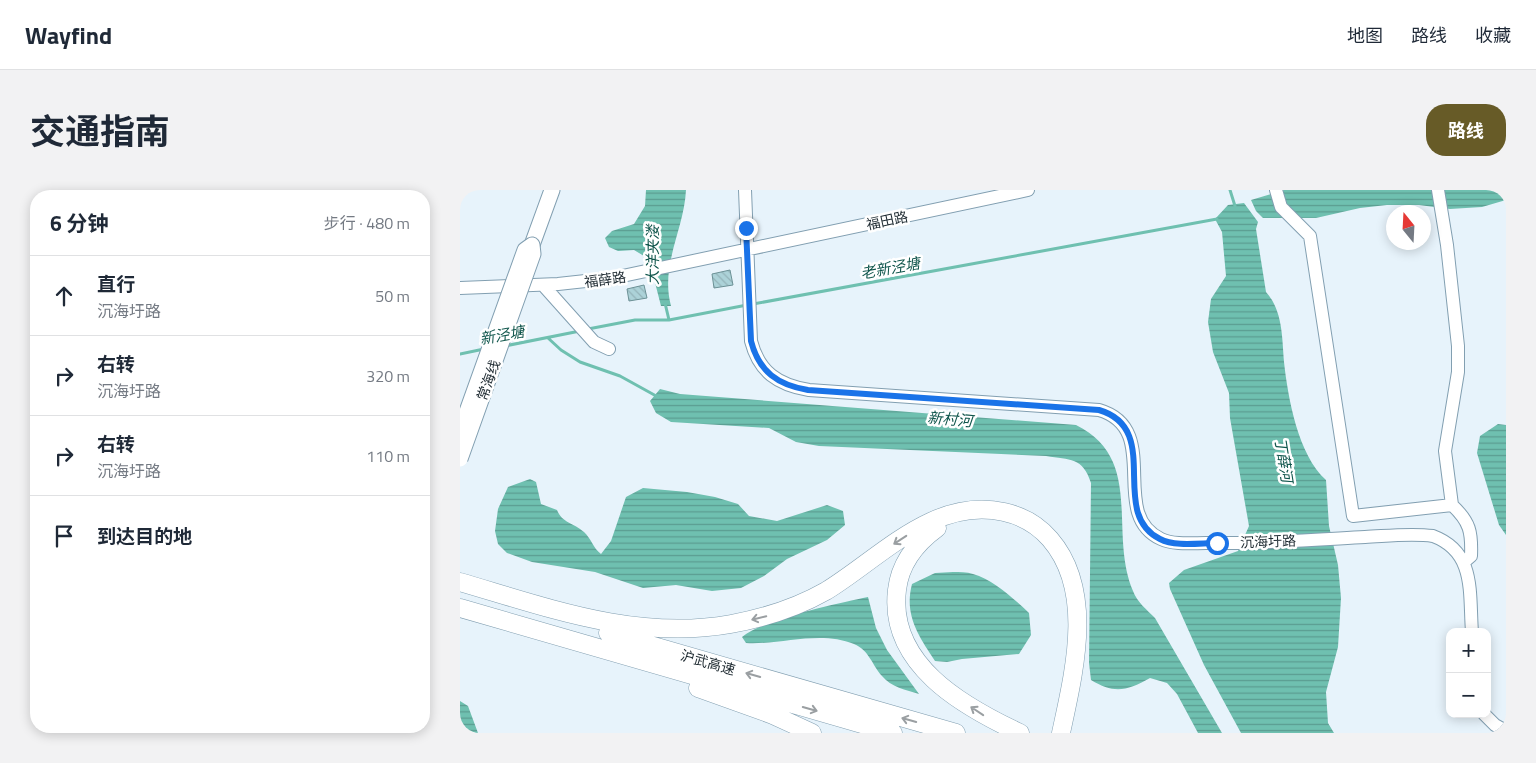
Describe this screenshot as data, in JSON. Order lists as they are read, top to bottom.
{
  "streets": {
    "highway": ["沪武高速"],
    "main road": ["常海线"],
    "street": ["福田路", "福薛路", "沉海圩路"]
  },
  "crossings": [
    ["福田路", "福薛路"],
    ["福田路", "沉海圩路"],
    ["福薛路", "沉海圩路"]
  ],
  "water": [
    "大洋夹溇",
    "老新泾塘",
    "新泾塘",
    "新村河",
    "丁薛河"
  ],
  "north": "top",
  "page": {
    "header": "Wayfind",
    "nav": ["地图", "路线", "收藏"],
    "title": "交通指南",
    "buttons": "路线",
    "heading": ["6 分钟", "步行 · 480 m"],
    "list": [
      ["直行", "沉海圩路", "50 m"],
      ["右转", "沉海圩路", "320 m"],
      ["右转", "沉海圩路", "110 m"],
      "到达目的地"
    ],
    "map_buttons": ["+", "−"]
  }
}
